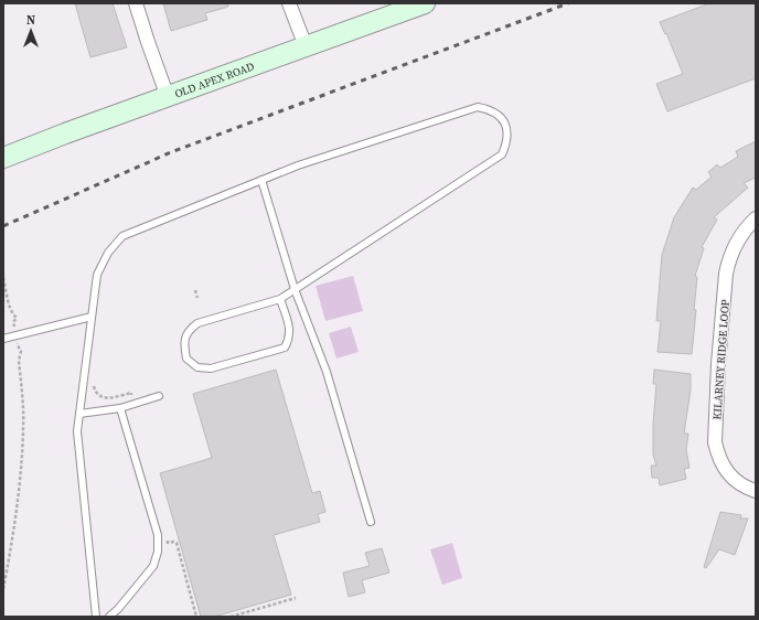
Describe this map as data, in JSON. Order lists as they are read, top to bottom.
{
  "streets": {
    "main road": ["OLD APEX ROAD"],
    "street": ["KILARNEY RIDGE LOOP"]
  },
  "north": "top"
}
